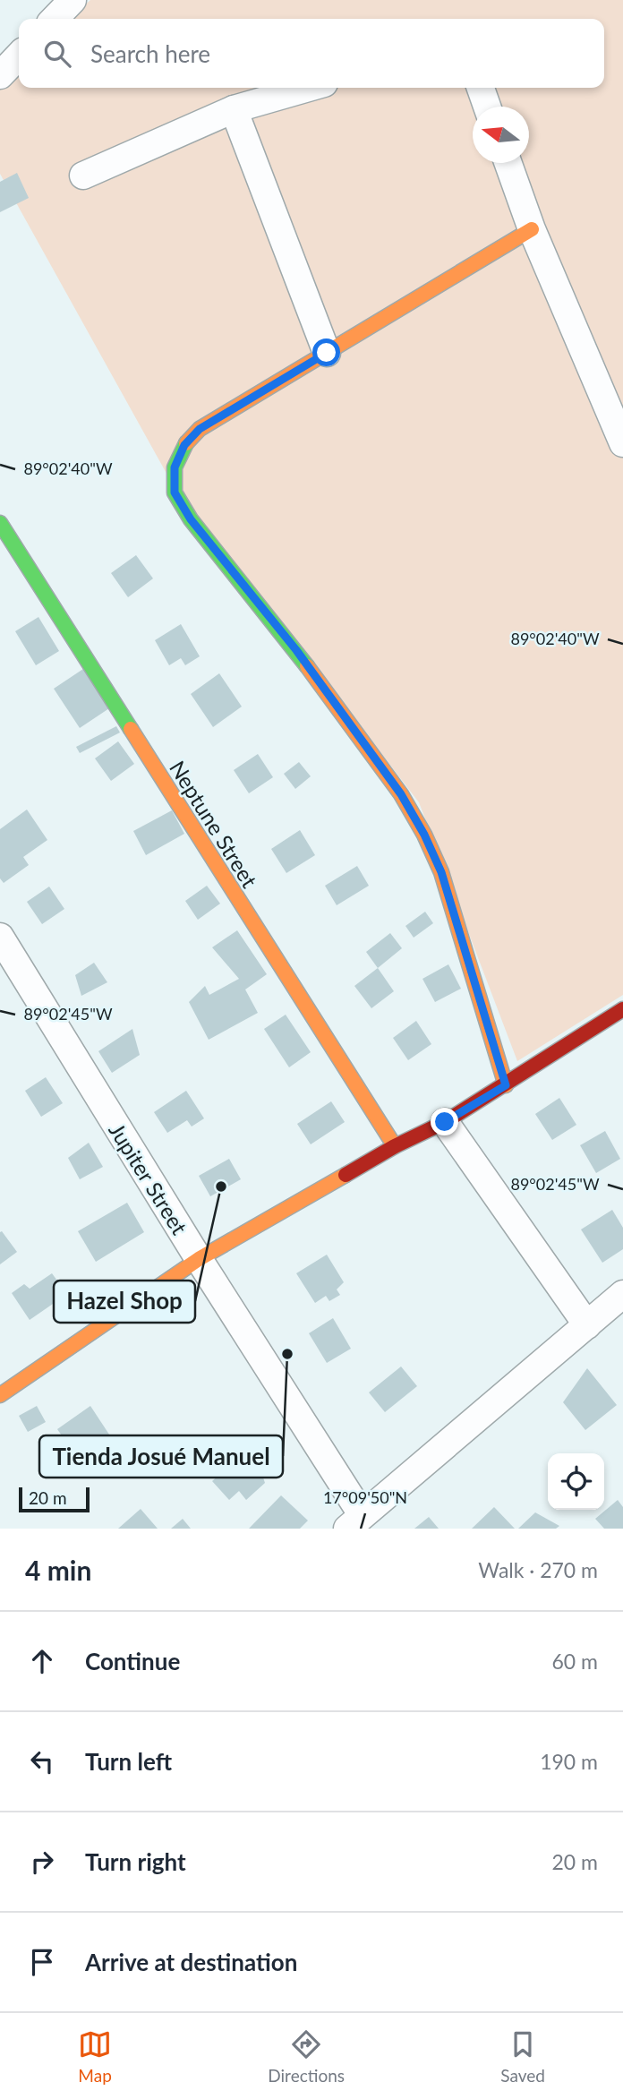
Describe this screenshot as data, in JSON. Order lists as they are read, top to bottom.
{
  "streets": {
    "street": ["Neptune Street", "Jupiter Street"]
  },
  "places": ["Hazel Shop", "Tienda Josué Manuel"],
  "scale_bar": "20 m",
  "north": "left",
  "page": {
    "search": "Search here",
    "scale": "20 m",
    "heading": ["4 min", "Walk · 270 m"],
    "list": [
      ["Continue", "60 m"],
      ["Turn left", "190 m"],
      ["Turn right", "20 m"],
      "Arrive at destination"
    ],
    "nav": ["Map", "Directions", "Saved"]
  },
  "coordinates": ["89°02'40\"W", "89°02'45\"W", "17°09'50\"N"]
}
